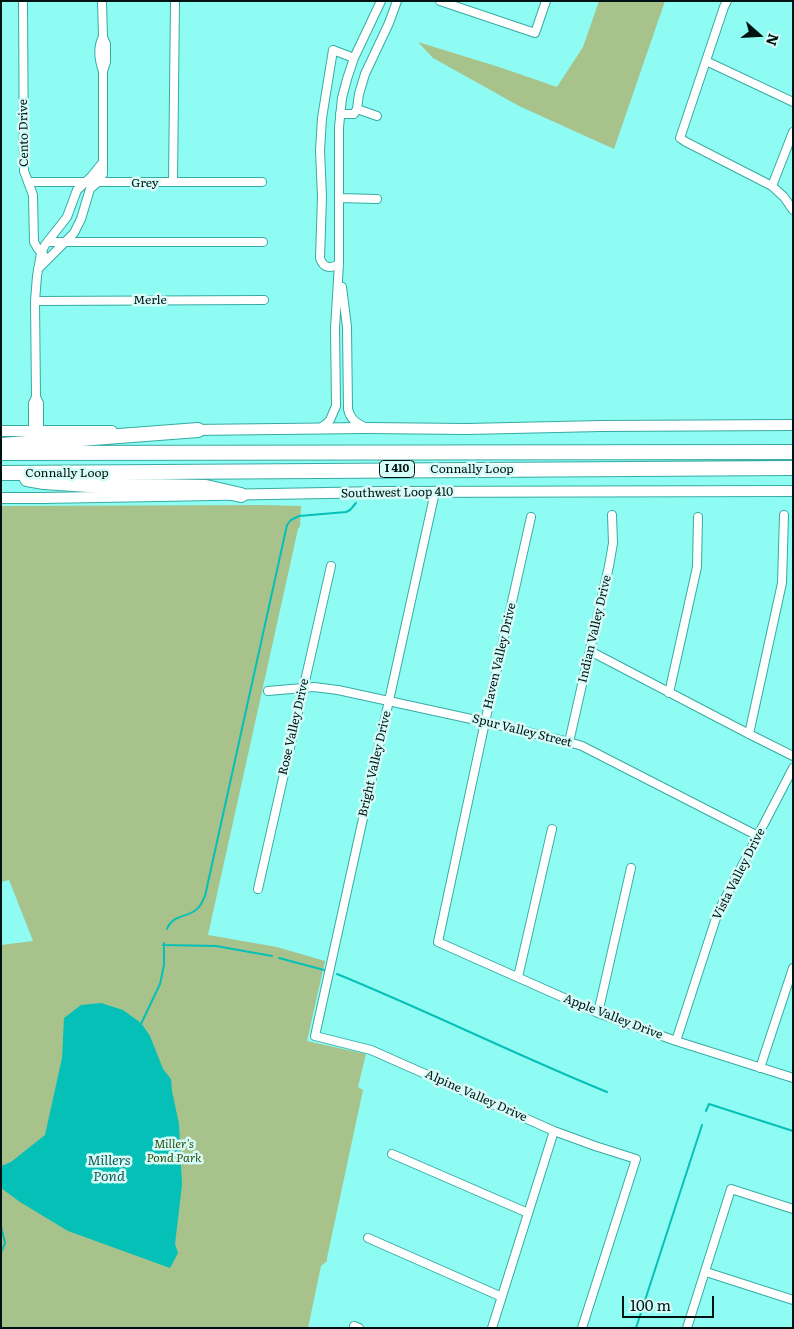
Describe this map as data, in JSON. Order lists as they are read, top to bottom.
{
  "streets": {
    "highway": ["I 410", "Connally Loop"],
    "main road": ["Southwest Loop 410"],
    "street": [
      "Cento Drive",
      "Grey",
      "Merle",
      "Indian Valley Drive",
      "Haven Valley Drive",
      "Rose Valley Drive",
      "Spur Valley Street",
      "Bright Valley Drive",
      "Vista Valley Drive",
      "Apple Valley Drive",
      "Alpine Valley Drive"
    ]
  },
  "crossings": [
    ["Cento Drive", "Grey"],
    ["Southwest Loop 410", "Bright Valley Drive"],
    ["Indian Valley Drive", "Spur Valley Street"],
    ["Haven Valley Drive", "Spur Valley Street"],
    ["Haven Valley Drive", "Apple Valley Drive"],
    ["Rose Valley Drive", "Spur Valley Street"],
    ["Spur Valley Street", "Bright Valley Drive"],
    ["Spur Valley Street", "Vista Valley Drive"],
    ["Bright Valley Drive", "Alpine Valley Drive"],
    ["Vista Valley Drive", "Apple Valley Drive"]
  ],
  "water": ["Millers Pond"],
  "parks": ["Miller's Pond Park"],
  "scale_bar": "100 m",
  "north": "right"
}
